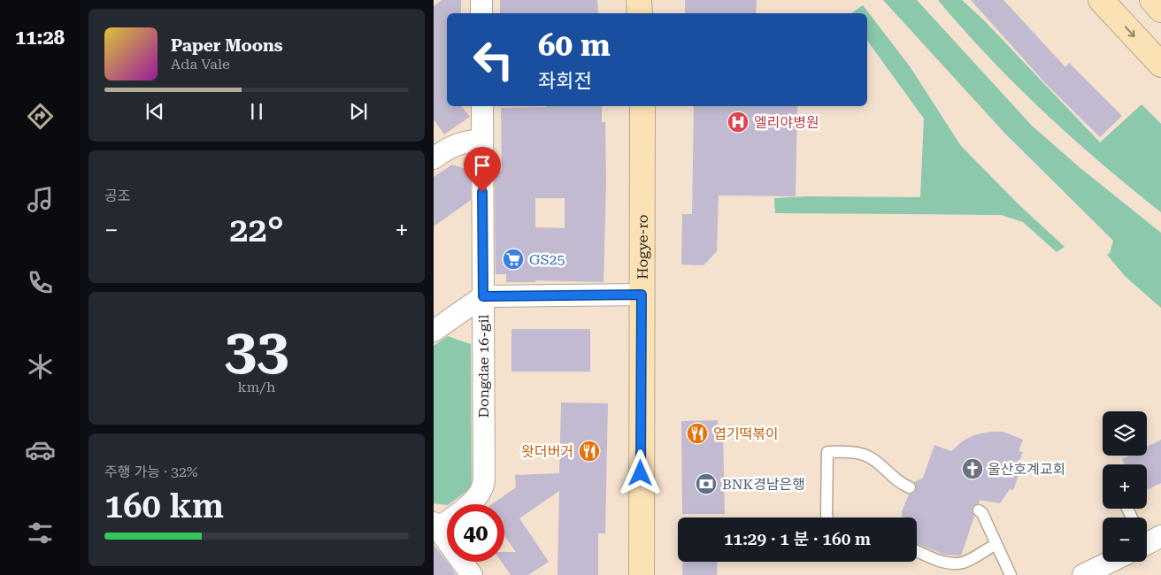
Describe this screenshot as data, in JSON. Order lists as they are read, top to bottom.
{
  "streets": {
    "street": ["Hogye-ro", "Dongdae 16-gil"]
  },
  "places": {
    "hospital": ["엘리야병원"],
    "supermarket": ["GS25"],
    "restaurant": ["엽기떡볶이", "왓더버거"],
    "church": ["울산호계교회"],
    "bank": ["BNK경남은행"]
  },
  "page": {
    "tabs": "11:28",
    "turn": ["60 m", "좌회전"],
    "song": ["Paper Moons", "Ada Vale"],
    "tile": [
      "공조",
      ["33", "km/h"],
      ["주행 가능 · 32%", "160 km"]
    ],
    "heat": ["−", "22°", "+"],
    "map_buttons": ["+", "−"],
    "limit": "40",
    "trip": "11:29 · 1 분 · 160 m"
  }
}
